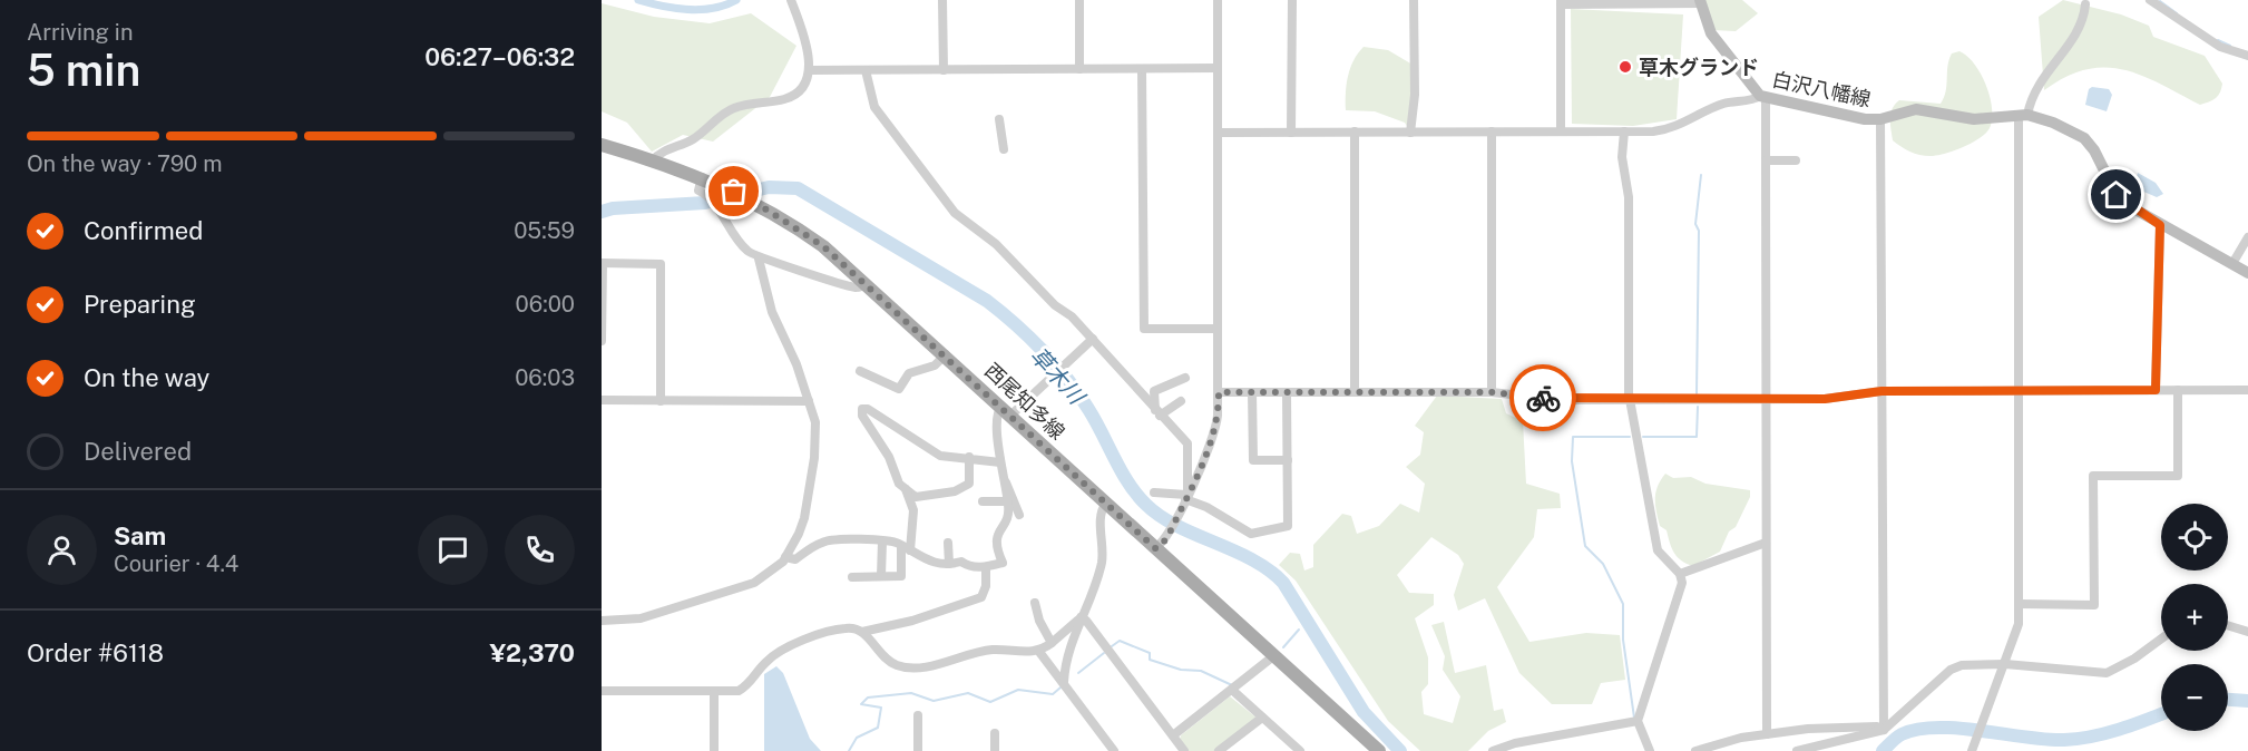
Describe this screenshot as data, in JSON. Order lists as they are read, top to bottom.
{
  "streets": {
    "main road": ["白沢八幡線", "西尾知多線"]
  },
  "water": ["草木川"],
  "places": ["草木グランド"],
  "page": {
    "heading": ["5 min", "Arriving in", "06:27–06:32"],
    "panel": [
      "Sam",
      "Courier · 4.4",
      "Order #6118",
      "¥2,370"
    ],
    "bar": "On the way · 790 m",
    "list": [
      ["Confirmed", "05:59"],
      ["Preparing", "06:00"],
      ["On the way", "06:03"],
      "Delivered"
    ],
    "map_buttons": ["+", "−"]
  }
}
